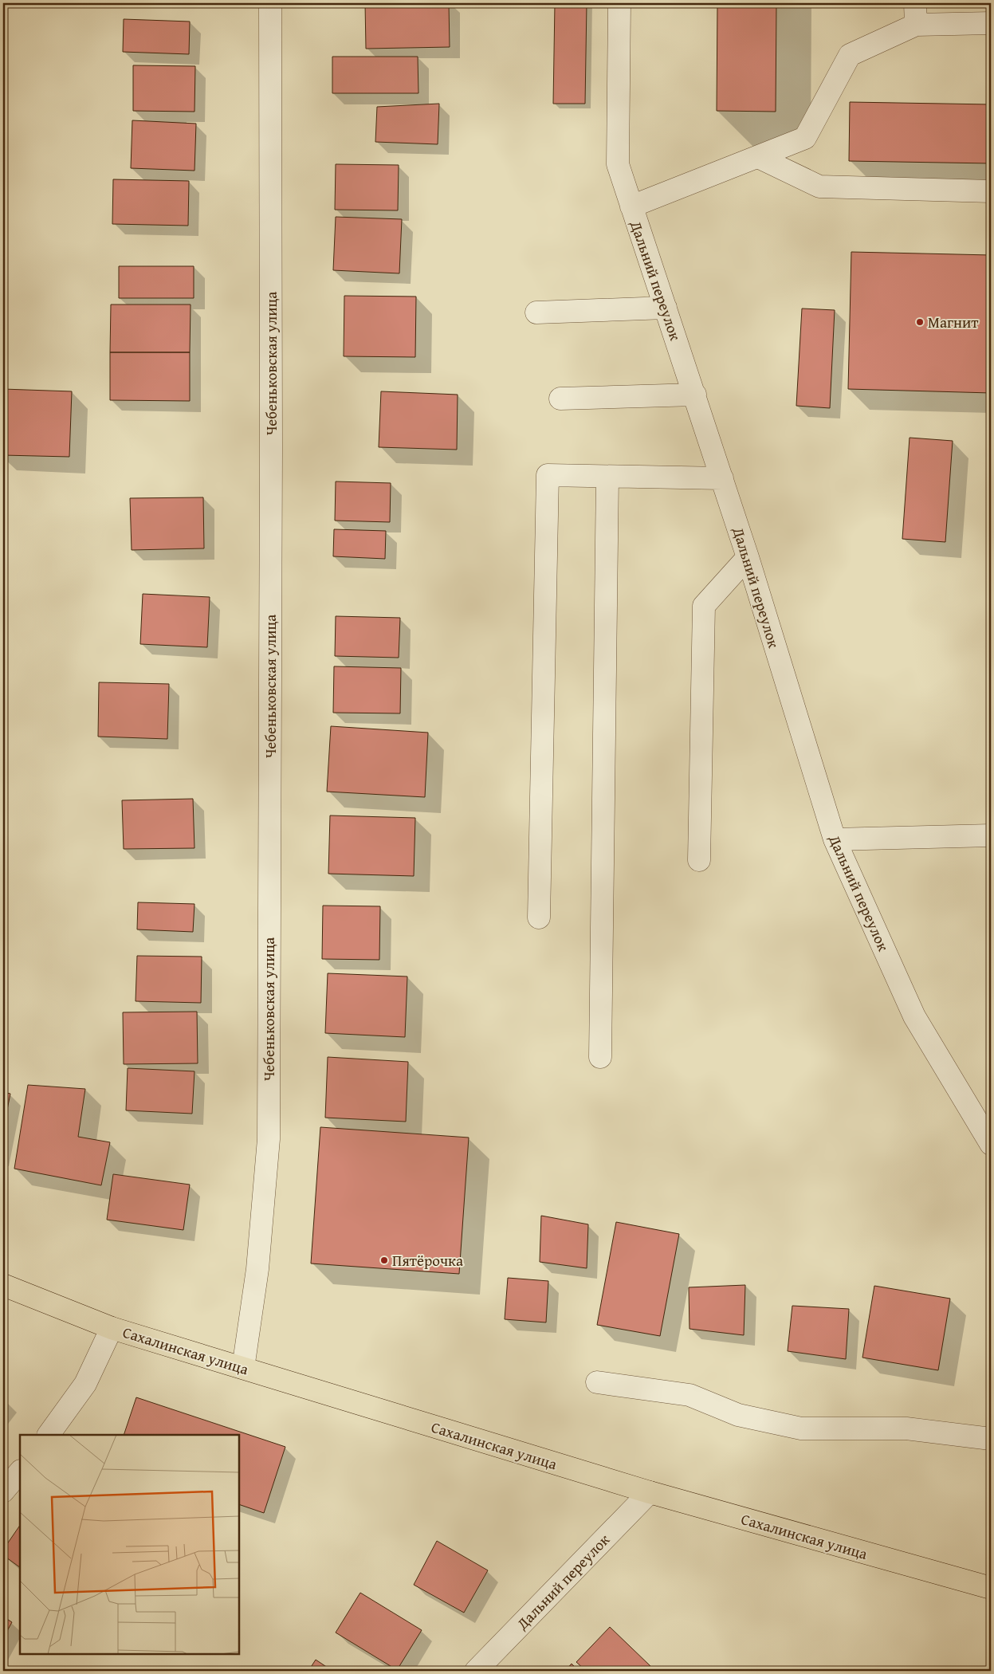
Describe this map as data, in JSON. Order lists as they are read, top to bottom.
{
  "streets": {
    "main road": ["Сахалинская улица"],
    "street": ["Дальний переулок", "Чебеньковская улица"]
  },
  "crossings": [
    ["Дальний переулок", "Сахалинская улица"],
    ["Чебеньковская улица", "Сахалинская улица"]
  ],
  "places": ["Магнит", "Пятёрочка"]
}
